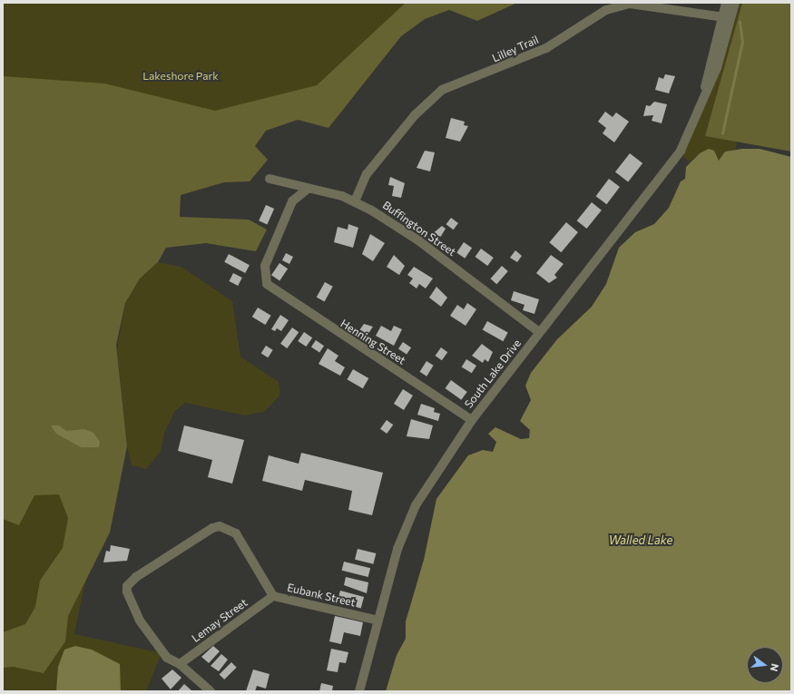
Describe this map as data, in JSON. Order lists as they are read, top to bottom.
{
  "streets": {
    "street": [
      "Lilley Trail",
      "Buffington Street",
      "Henning Street",
      "South Lake Drive",
      "Eubank Street",
      "Lemay Street"
    ]
  },
  "crossings": [
    ["Lilley Trail", "Buffington Street"],
    ["Lilley Trail", "South Lake Drive"],
    ["Buffington Street", "Henning Street"],
    ["Buffington Street", "South Lake Drive"],
    ["Henning Street", "South Lake Drive"],
    ["South Lake Drive", "Eubank Street"],
    ["Eubank Street", "Lemay Street"]
  ],
  "water": ["Walled Lake"],
  "parks": ["Lakeshore Park"],
  "north": "right"
}
